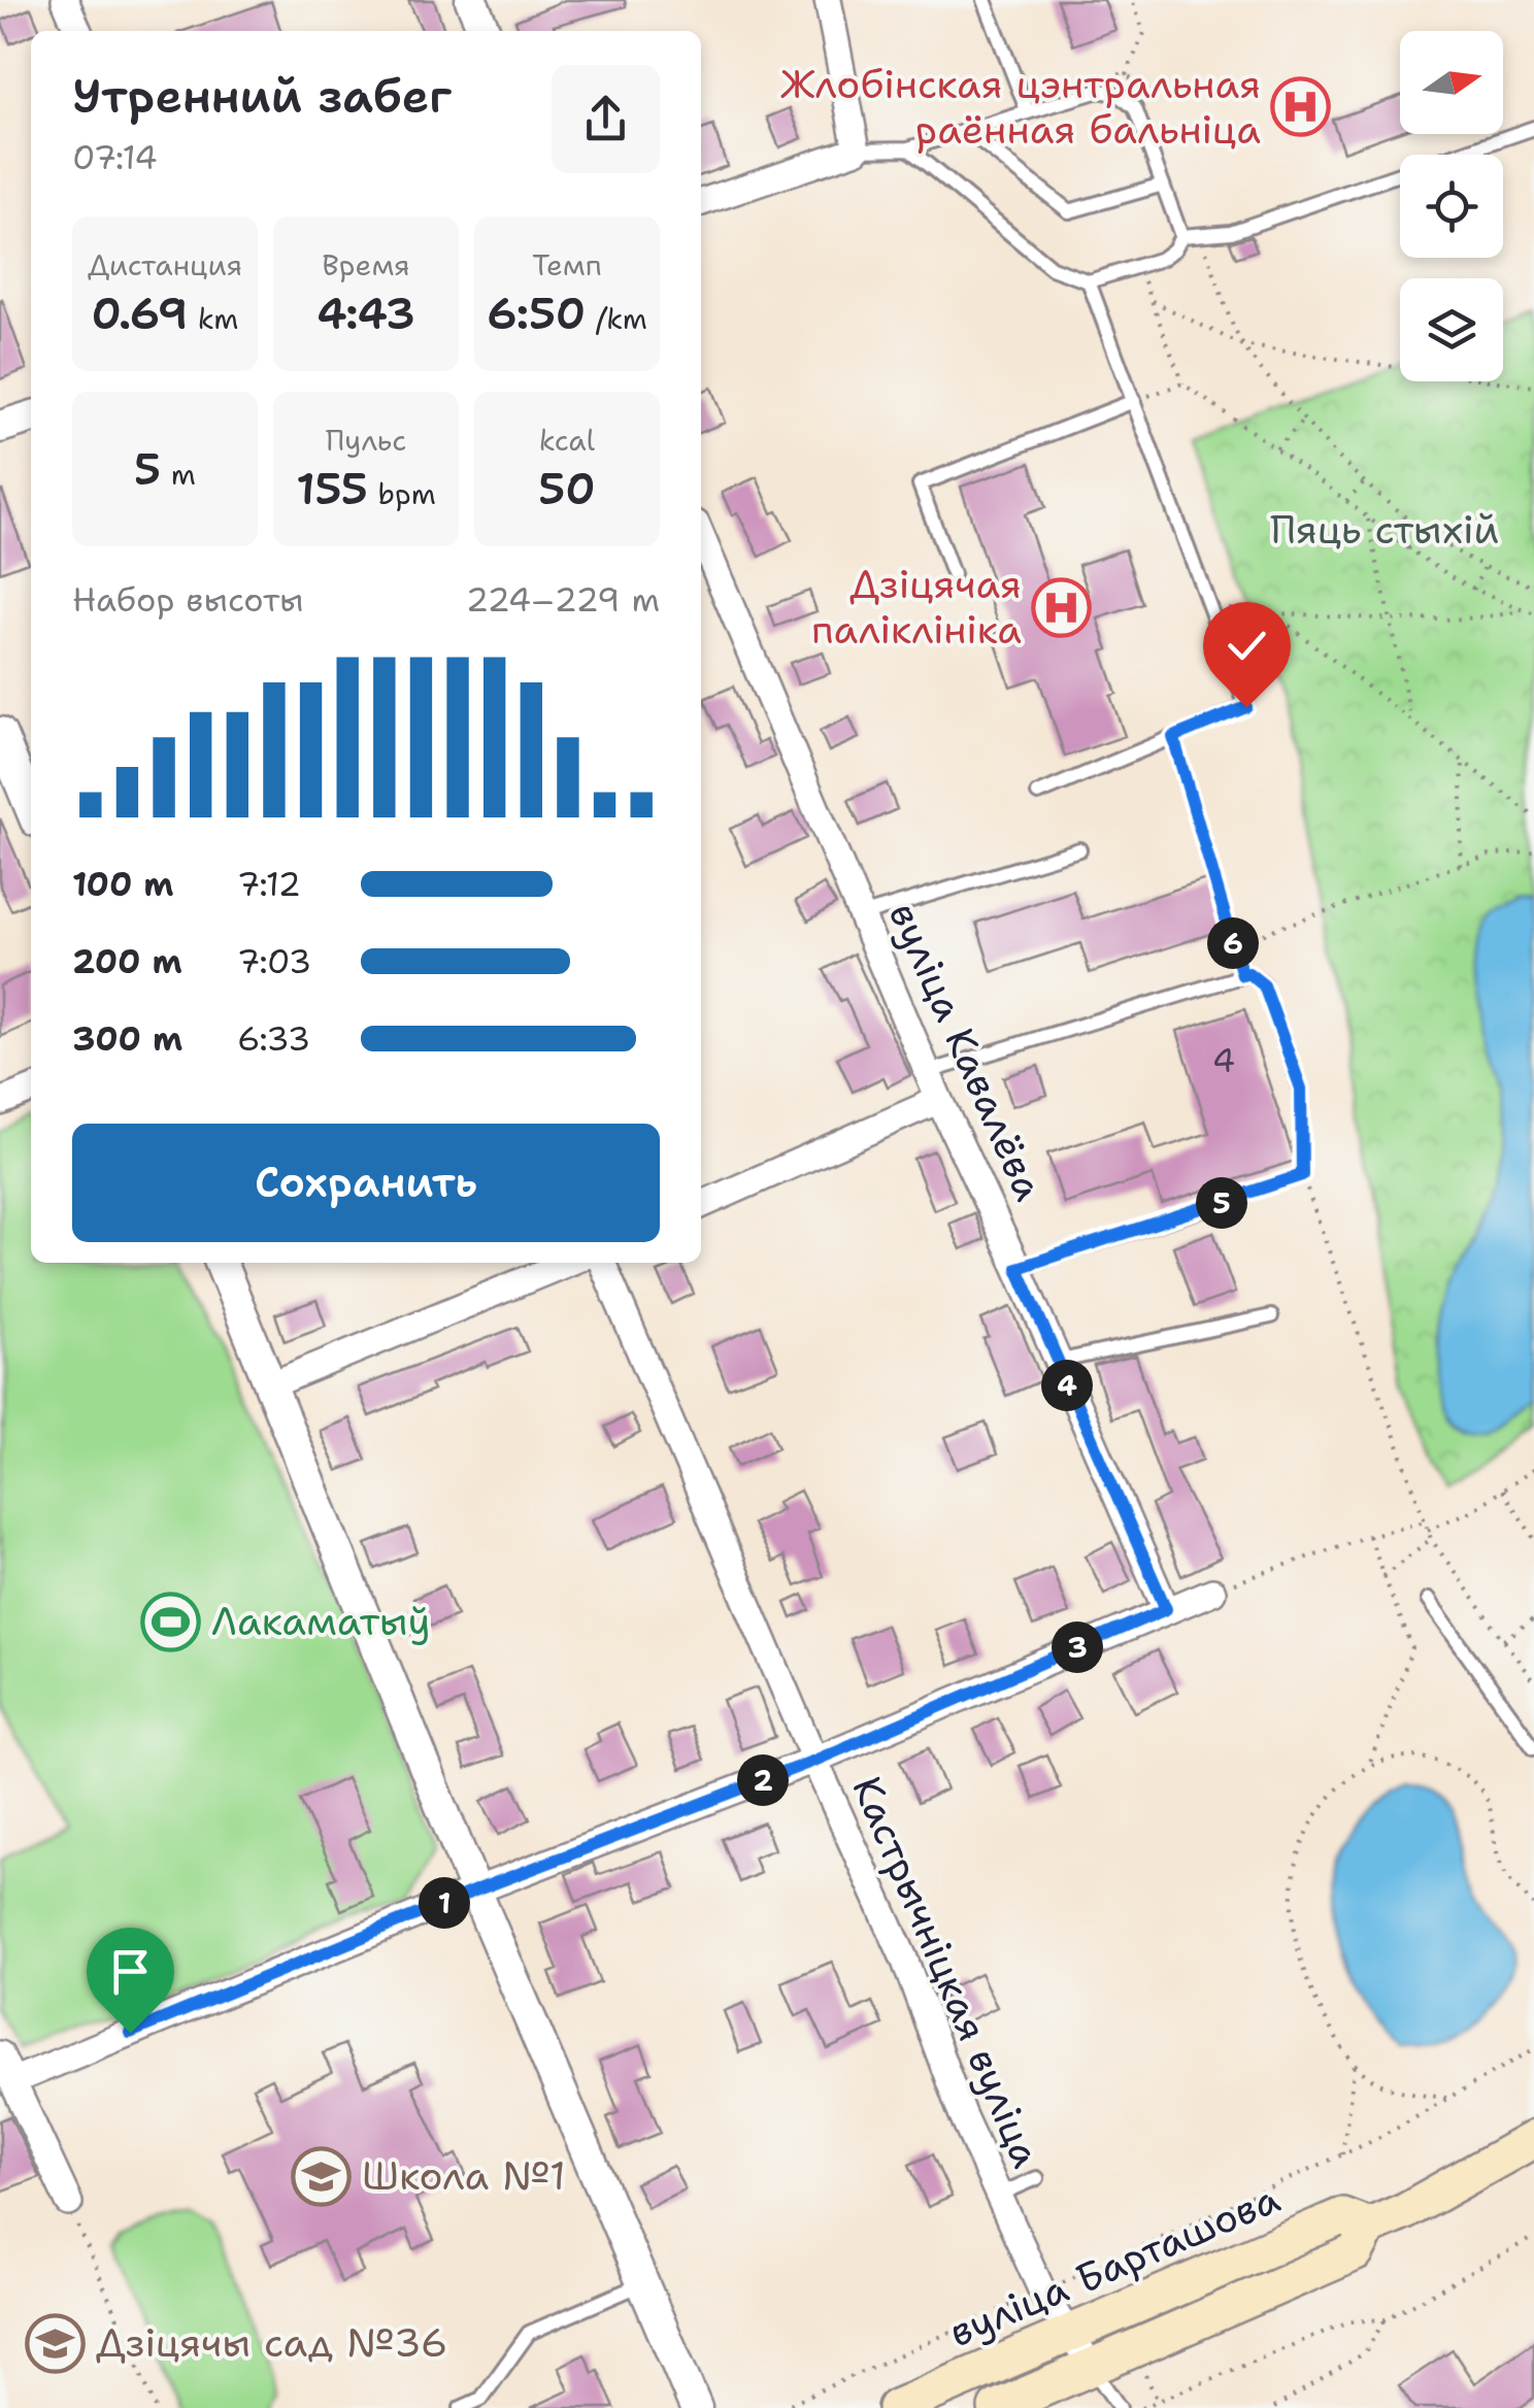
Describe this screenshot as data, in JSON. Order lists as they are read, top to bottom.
{
  "streets": {
    "main road": ["вуліца Барташова"],
    "street": ["вуліца Кавалёва", "Кастрычніцкая вуліца"]
  },
  "crossings": [
    ["Кастрычніцкая вуліца", "вуліца Барташова"]
  ],
  "parks": ["Пяць стыхій"],
  "places": {
    "hospital": ["Жлобінская цэнтральная раённая бальніца", "Дзіцячая паліклініка"],
    "sports": ["Лакаматыў"],
    "school or university": ["Школа №1", "Дзіцячы сад №36"]
  },
  "house_numbers": ["4"],
  "north": "right",
  "page": {
    "heading": ["Утренний забег", "07:14"],
    "stats": [
      ["Дистанция", "0.69 km"],
      ["Время", "4:43"],
      ["Темп", "6:50 /km"],
      ["5 m"],
      ["Пульс", "155 bpm"],
      ["kcal", "50"]
    ],
    "chart": ["Набор высоты", "224–229 m"],
    "list": [
      {
        "name": "100 m",
        "note": "7:12"
      },
      {
        "name": "200 m",
        "note": "7:03"
      },
      {
        "name": "300 m",
        "note": "6:33"
      }
    ],
    "pins": [
      "6",
      "5",
      "4",
      "3",
      "2",
      "1"
    ],
    "buttons": "Сохранить"
  }
}
